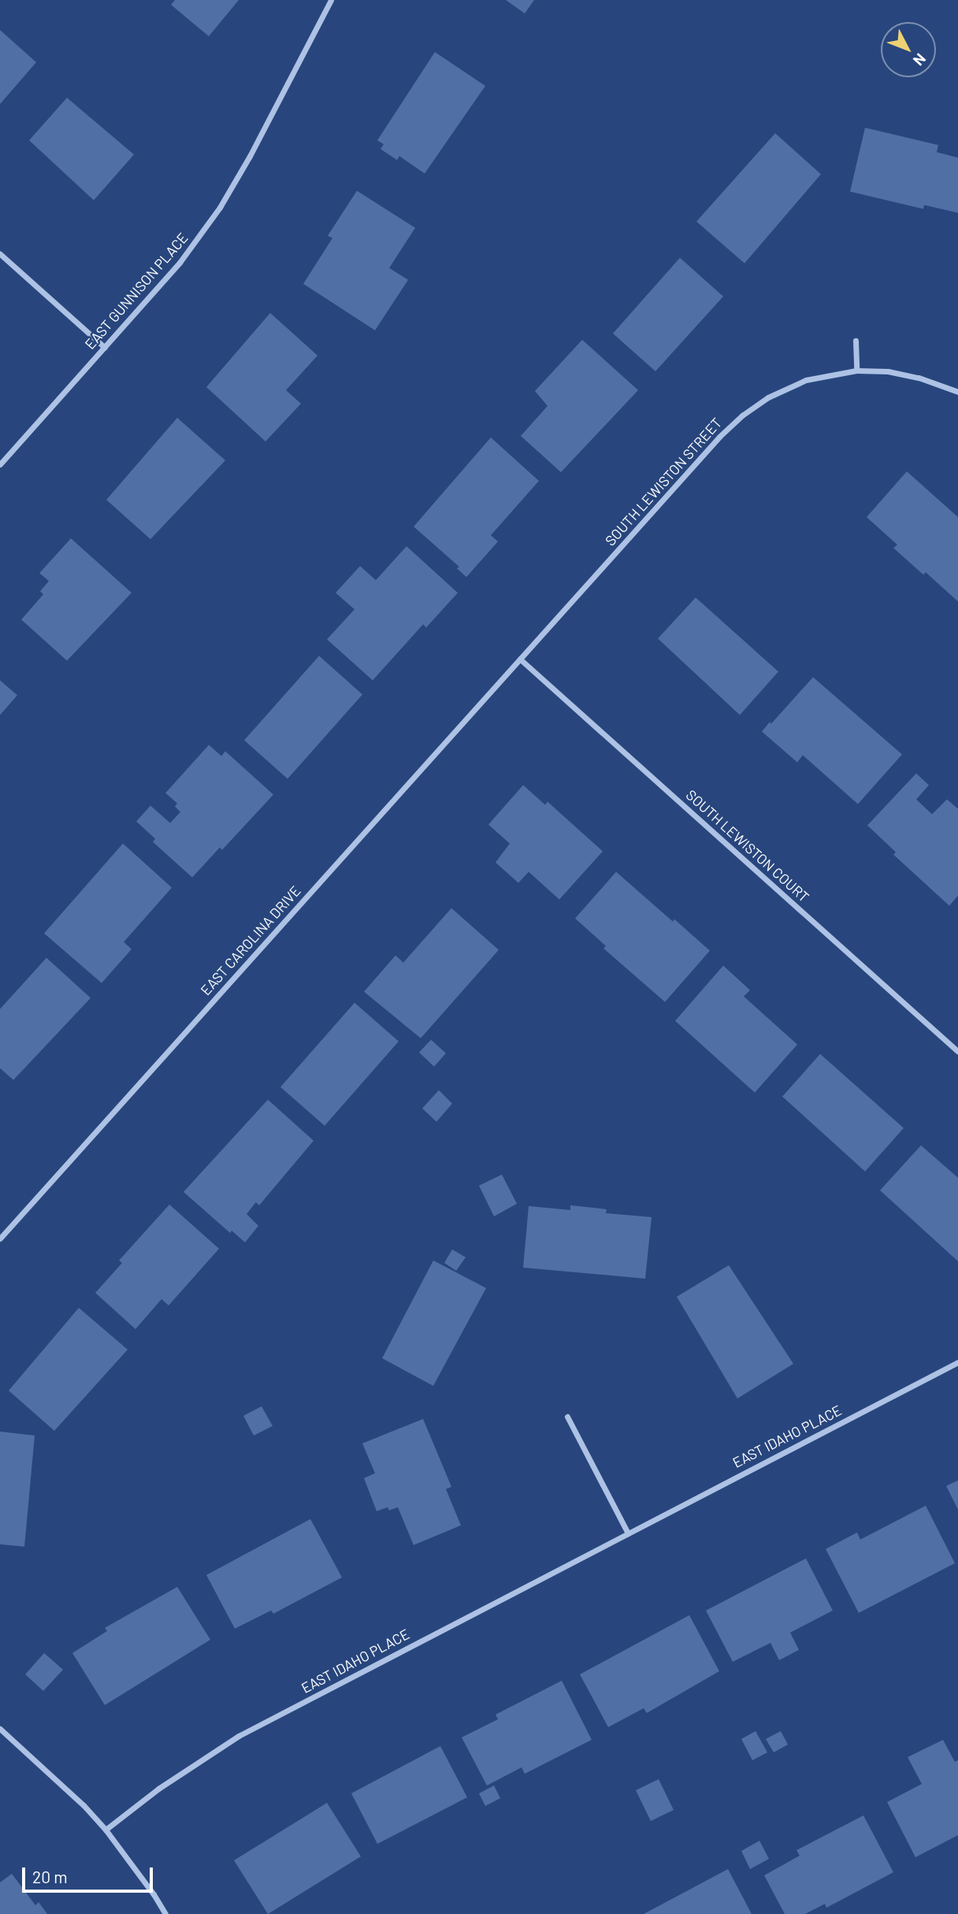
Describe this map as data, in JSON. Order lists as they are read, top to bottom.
{
  "streets": {
    "street": [
      "EAST GUNNISON PLACE",
      "SOUTH LEWISTON STREET",
      "SOUTH LEWISTON COURT",
      "EAST CAROLINA DRIVE",
      "EAST IDAHO PLACE"
    ]
  },
  "crossings": [
    ["SOUTH LEWISTON STREET", "SOUTH LEWISTON COURT"],
    ["SOUTH LEWISTON STREET", "EAST CAROLINA DRIVE"],
    ["SOUTH LEWISTON COURT", "EAST CAROLINA DRIVE"]
  ],
  "scale_bar": "20 m",
  "north": "bottom right"
}
